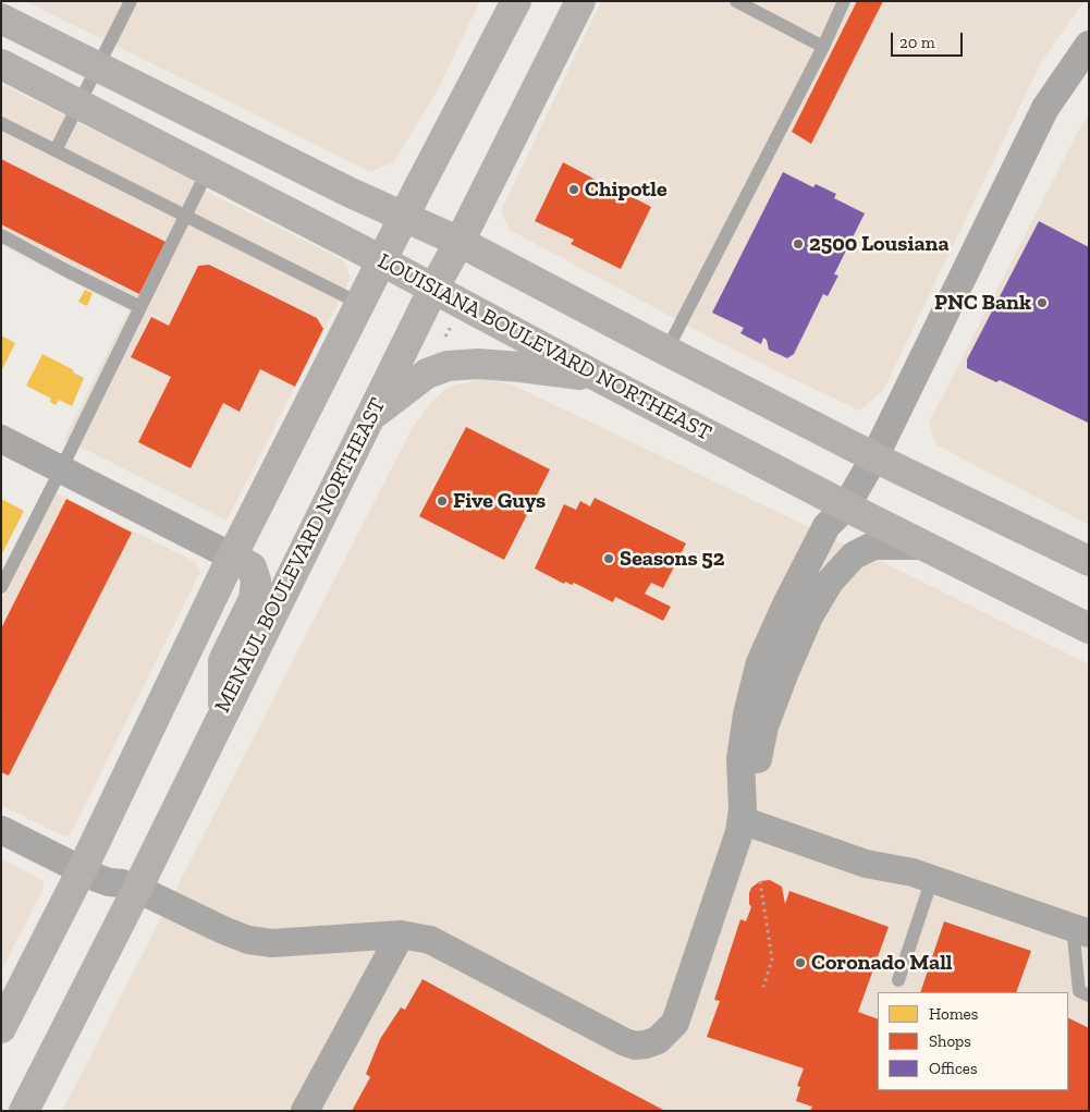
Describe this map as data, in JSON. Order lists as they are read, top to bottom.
{
  "streets": {
    "main road": ["LOUISIANA BOULEVARD NORTHEAST", "MENAUL BOULEVARD NORTHEAST"]
  },
  "crossings": [
    ["LOUISIANA BOULEVARD NORTHEAST", "MENAUL BOULEVARD NORTHEAST"]
  ],
  "places": [
    "Chipotle",
    "2500 Lousiana",
    "PNC Bank",
    "Five Guys",
    "Seasons 52",
    "Coronado Mall"
  ],
  "legend": ["Homes", "Shops", "Offices"],
  "scale_bar": "20 m"
}
